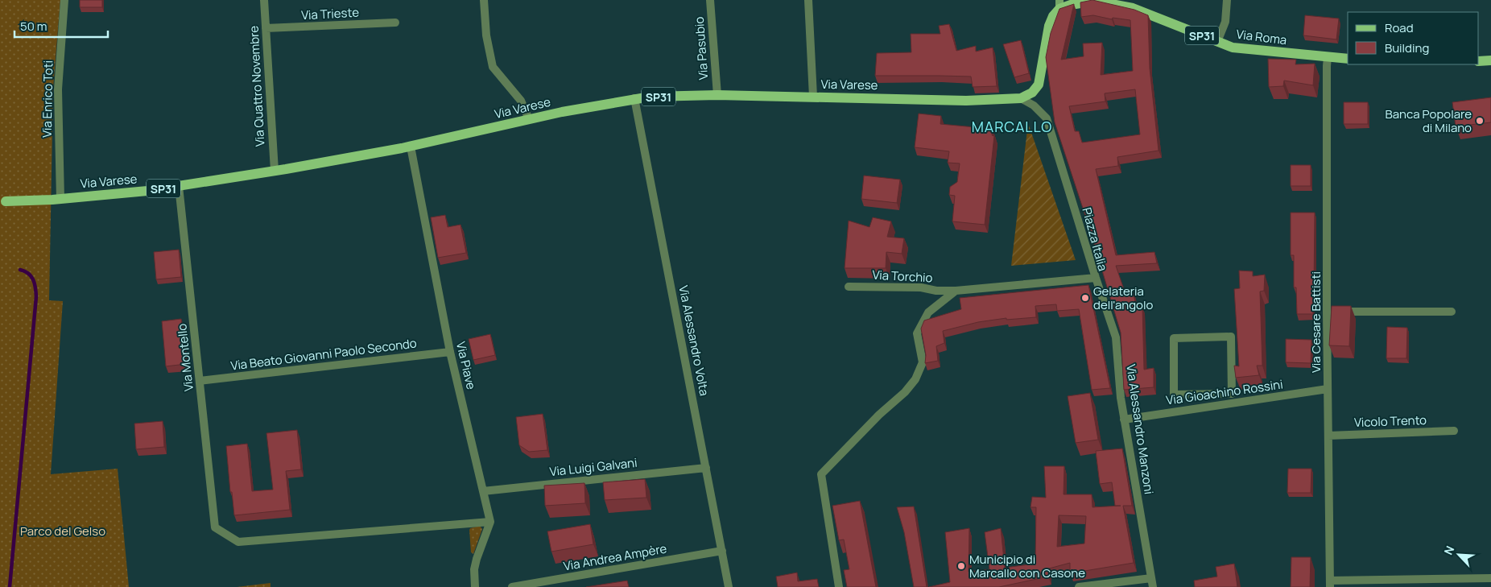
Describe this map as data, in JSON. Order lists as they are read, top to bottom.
{
  "streets": {
    "main road": ["SP31", "Via Roma", "Via Varese"],
    "street": [
      "Via Trieste",
      "Via Pasubio",
      "Via Quattro Novembre",
      "Via Enrico Toti",
      "Piazza Italia",
      "Via Torchio",
      "Via Cesare Battisti",
      "Via Alessandro Volta",
      "Via Beato Giovanni Paolo Secondo",
      "Via Montello",
      "Via Piave",
      "Via Gioachino Rossini",
      "Vicolo Trento",
      "Via Alessandro Manzoni",
      "Via Luigi Galvani",
      "Via Andrea Ampère"
    ]
  },
  "crossings": [
    ["Via Trieste", "Via Quattro Novembre"],
    ["SP31", "Via Roma"],
    ["SP31", "Via Varese"],
    ["SP31", "Piazza Italia"],
    ["Via Roma", "Via Cesare Battisti"],
    ["Via Pasubio", "Via Varese"],
    ["Via Varese", "Via Quattro Novembre"],
    ["Via Varese", "Via Enrico Toti"],
    ["Via Varese", "Piazza Italia"],
    ["Via Varese", "Via Alessandro Volta"],
    ["Via Varese", "Via Montello"],
    ["Via Varese", "Via Piave"],
    ["Piazza Italia", "Via Torchio"],
    ["Piazza Italia", "Via Alessandro Manzoni"],
    ["Via Cesare Battisti", "Via Gioachino Rossini"],
    ["Via Cesare Battisti", "Vicolo Trento"],
    ["Via Alessandro Volta", "Via Luigi Galvani"],
    ["Via Alessandro Volta", "Via Andrea Ampère"],
    ["Via Beato Giovanni Paolo Secondo", "Via Montello"],
    ["Via Beato Giovanni Paolo Secondo", "Via Piave"],
    ["Via Montello", "Via Piave"],
    ["Via Piave", "Via Luigi Galvani"],
    ["Via Gioachino Rossini", "Via Alessandro Manzoni"]
  ],
  "districts": ["MARCALLO"],
  "parks": ["Parco del Gelso"],
  "places": ["Banca Popolare di Milano", "Gelateria dell'angolo", "Municipio di Marcallo con Casone"],
  "legend": ["Road", "Building"],
  "scale_bar": "50 m",
  "north": "top left"
}
